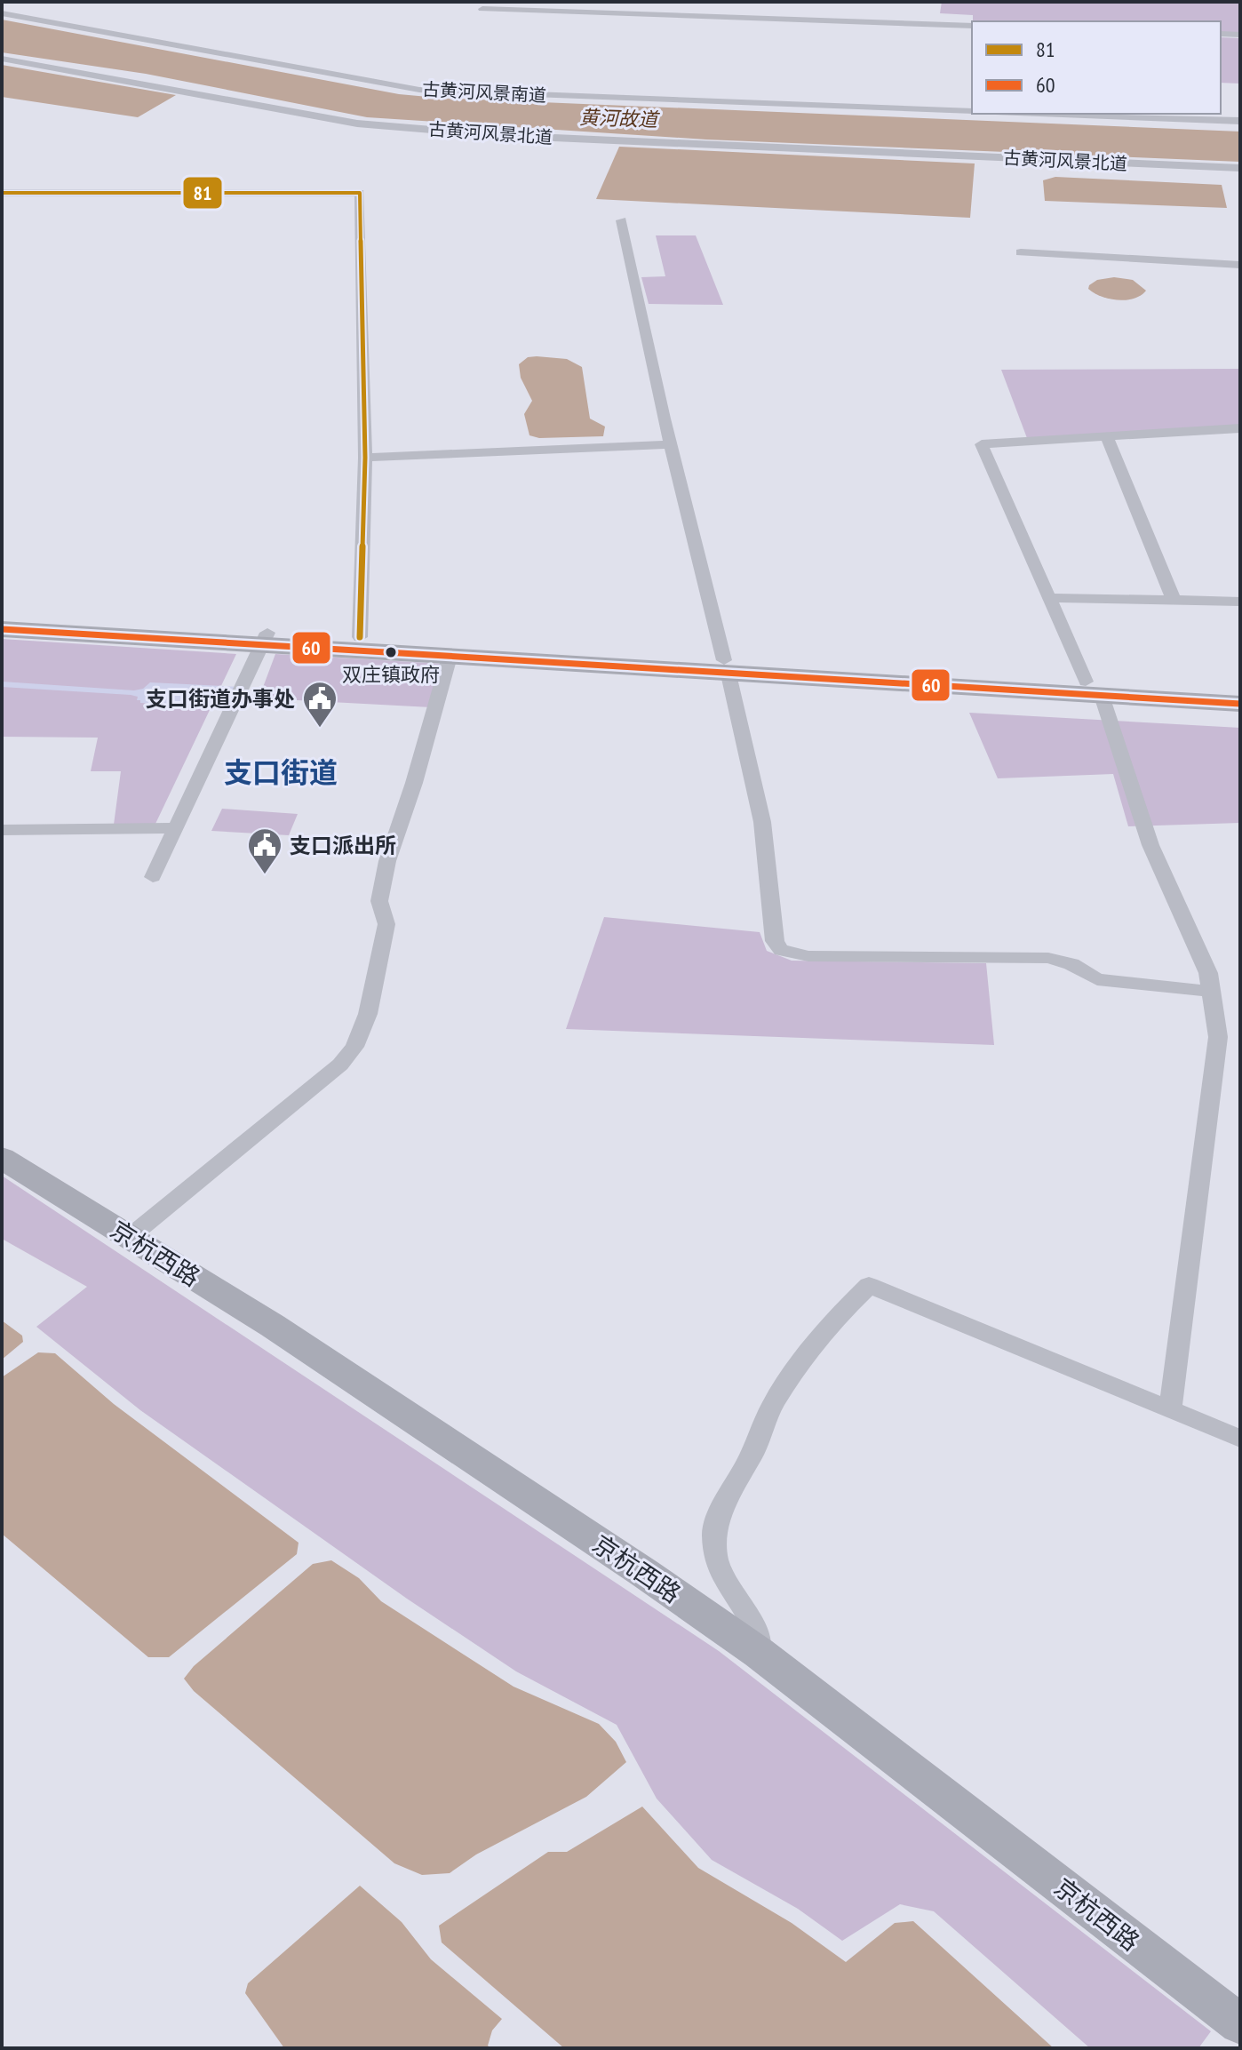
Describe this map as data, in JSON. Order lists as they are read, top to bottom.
{
  "streets": {
    "main road": ["京杭西路"],
    "street": ["古黄河风景南道", "古黄河风景北道"]
  },
  "districts": ["支口街道"],
  "water": ["黄河故道"],
  "places": {
    "other": ["双庄镇政府"],
    "public building": ["支口街道办事处", "支口派出所"]
  },
  "lines": ["transit line 81", "transit line 60"],
  "legend": ["81", "60"]
}
